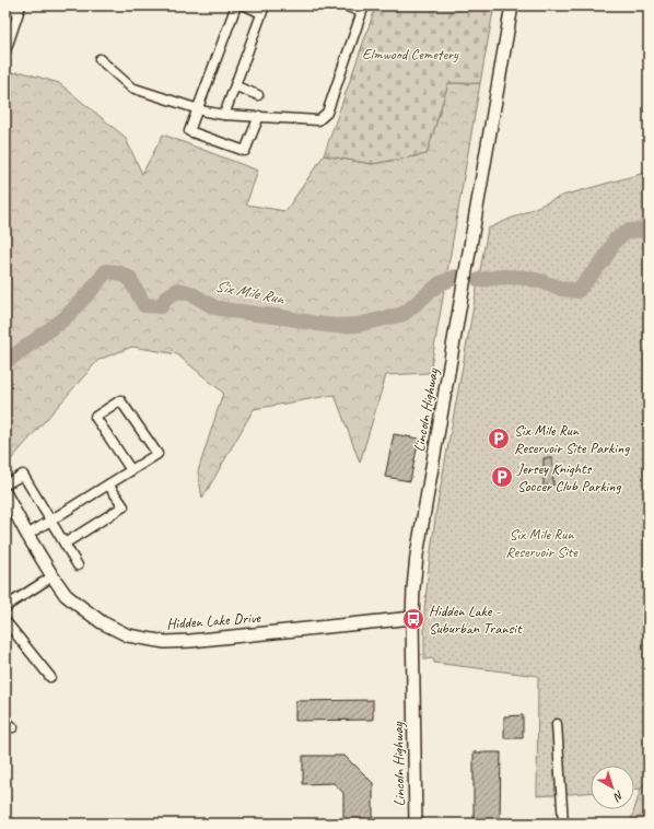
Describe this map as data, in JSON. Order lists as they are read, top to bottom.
{
  "streets": {
    "main road": ["Lincoln Highway", "Hidden Lake Drive"]
  },
  "crossings": [
    ["Lincoln Highway", "Hidden Lake Drive"]
  ],
  "water": ["Six Mile Run"],
  "parks": ["Elmwood Cemetery", "Six Mile Run Reservoir Site"],
  "places": {
    "parking": ["Six Mile Run Reservoir Site Parking", "Jersey Knights Soccer Club Parking"],
    "bus stop": ["Hidden Lake - Suburban Transit"]
  },
  "north": "bottom right"
}
